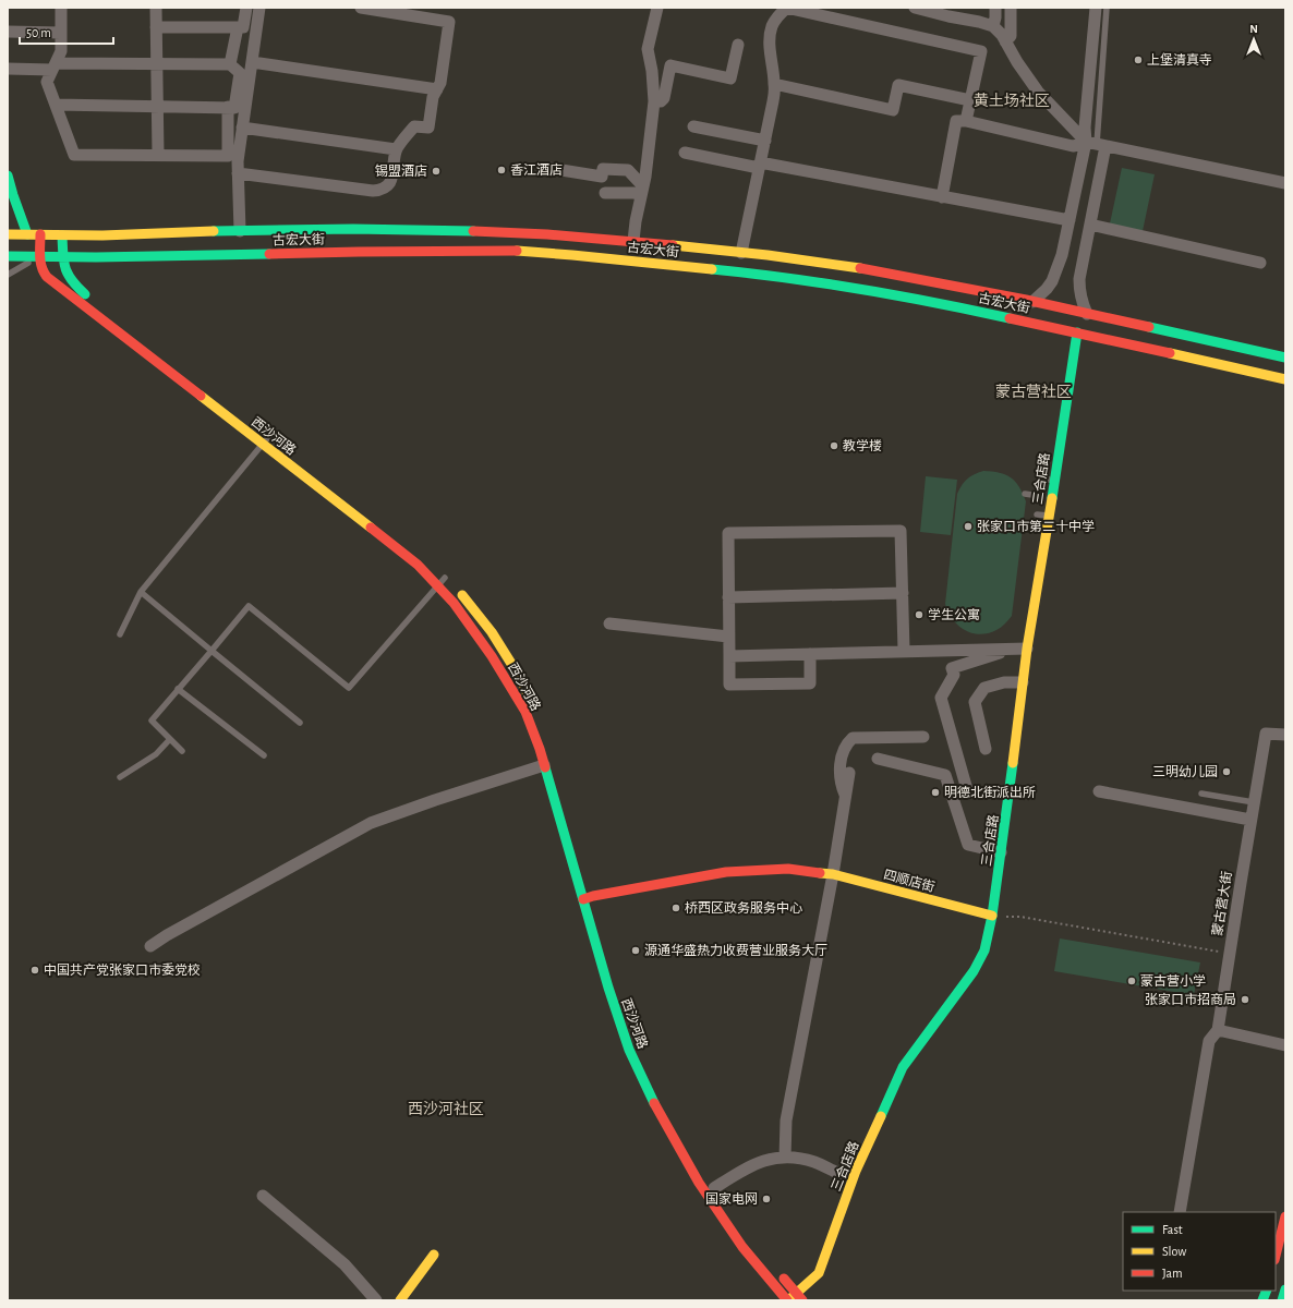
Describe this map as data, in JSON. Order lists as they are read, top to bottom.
{
  "streets": {
    "street": [
      "古宏大街",
      "西沙河路",
      "三合店路",
      "四顺店街",
      "蒙古营大街"
    ]
  },
  "crossings": [
    ["古宏大街", "西沙河路"],
    ["古宏大街", "三合店路"],
    ["西沙河路", "三合店路"],
    ["西沙河路", "四顺店街"],
    ["三合店路", "四顺店街"]
  ],
  "districts": ["黄土场社区", "蒙古营社区", "西沙河社区"],
  "places": [
    "上堡清真寺",
    "香江酒店",
    "锡盟酒店",
    "教学楼",
    "张家口市第二十中学",
    "学生公寓",
    "三明幼儿园",
    "明德北街派出所",
    "桥西区政务服务中心",
    "源通华盛热力收费营业服务大厅",
    "中国共产党张家口市委党校",
    "蒙古营小学",
    "张家口市招商局",
    "国家电网"
  ],
  "legend": ["Fast", "Slow", "Jam"],
  "scale_bar": "50 m",
  "north": "top"
}
